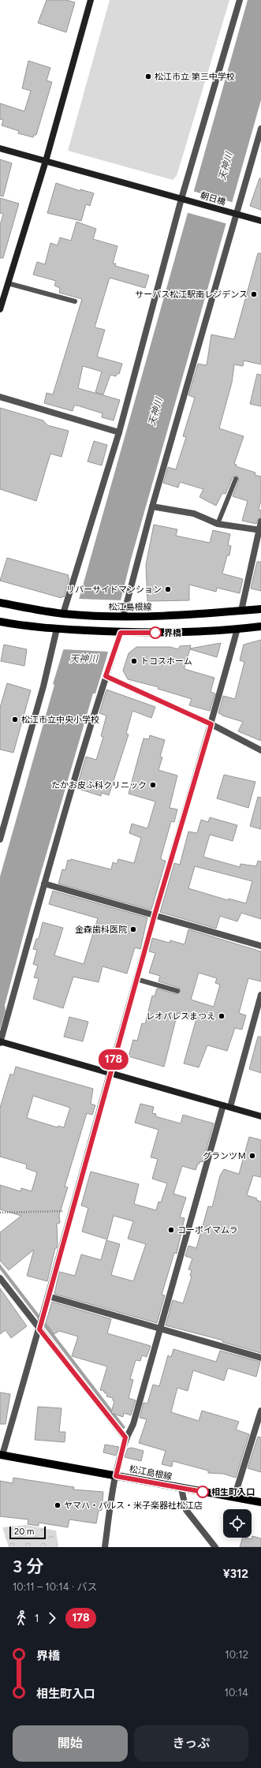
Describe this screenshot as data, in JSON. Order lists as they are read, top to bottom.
{
  "streets": {
    "main road": ["松江島根線"],
    "street": ["朝日橋"]
  },
  "water": ["天神川"],
  "places": [
    "松江市立 第三中学校",
    "サーパス松江駅南レジデンス",
    "リバーサイドマンション",
    "界橋",
    "トコスホーム",
    "松江市立中央小学校",
    "たかお皮ふ科クリニック",
    "金森歯科医院",
    "レオパレスまつえ",
    "グランツＭ",
    "コーポイマムラ",
    "相生町入口",
    "ヤマハ・パルス・米子楽器社松江店"
  ],
  "lines": ["bus line 178"],
  "scale_bar": "20 m",
  "page": {
    "on_map": "178",
    "scale": "20 m",
    "heading": ["3 分", "10:11 – 10:14 · バス", "¥312"],
    "legs": ["1", "178"],
    "list": [
      {
        "name": "界橋",
        "value": "10:12"
      },
      {
        "name": "相生町入口",
        "value": "10:14"
      }
    ],
    "buttons": ["開始", "きっぷ"]
  }
}
